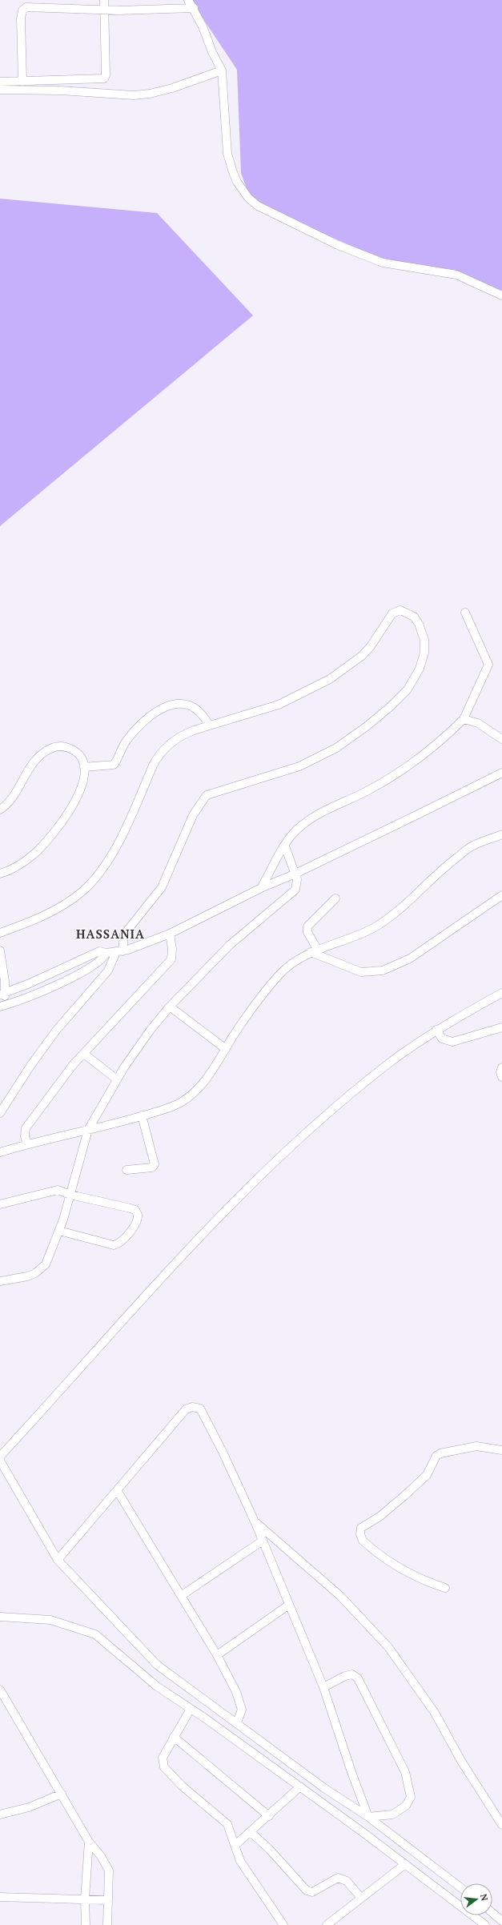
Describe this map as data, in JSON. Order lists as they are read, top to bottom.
{
  "districts": ["HASSANIA"],
  "north": "right"
}
